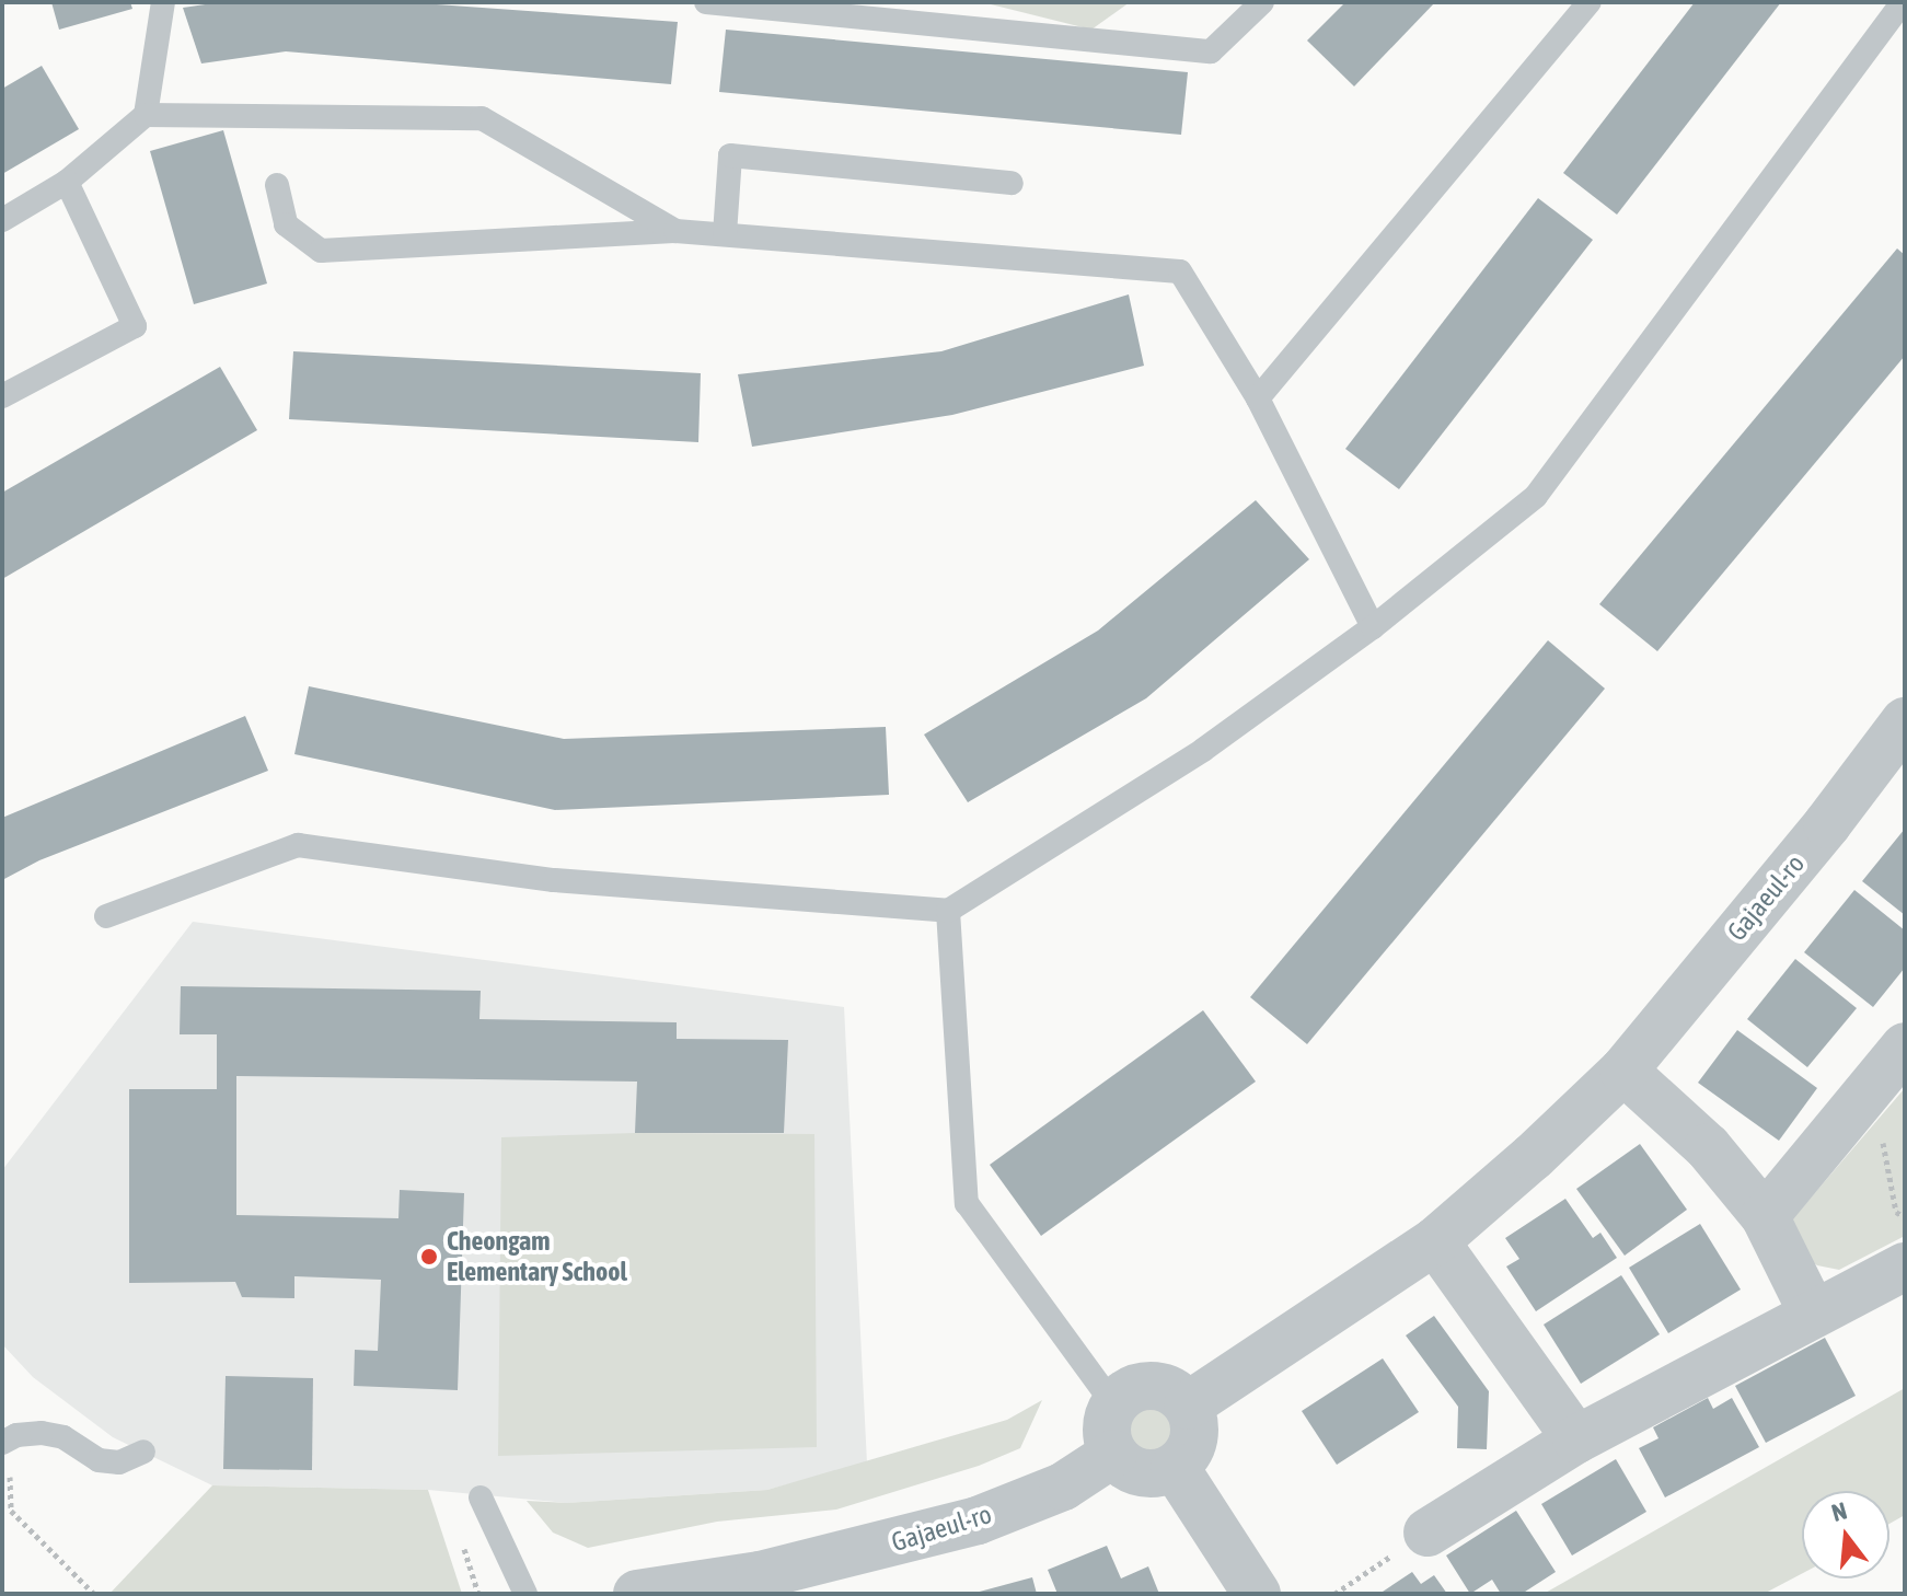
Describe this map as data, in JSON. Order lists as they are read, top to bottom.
{
  "streets": {
    "street": ["Gajaeul-ro"]
  },
  "places": ["Cheongam Elementary School"],
  "north": "top"
}
